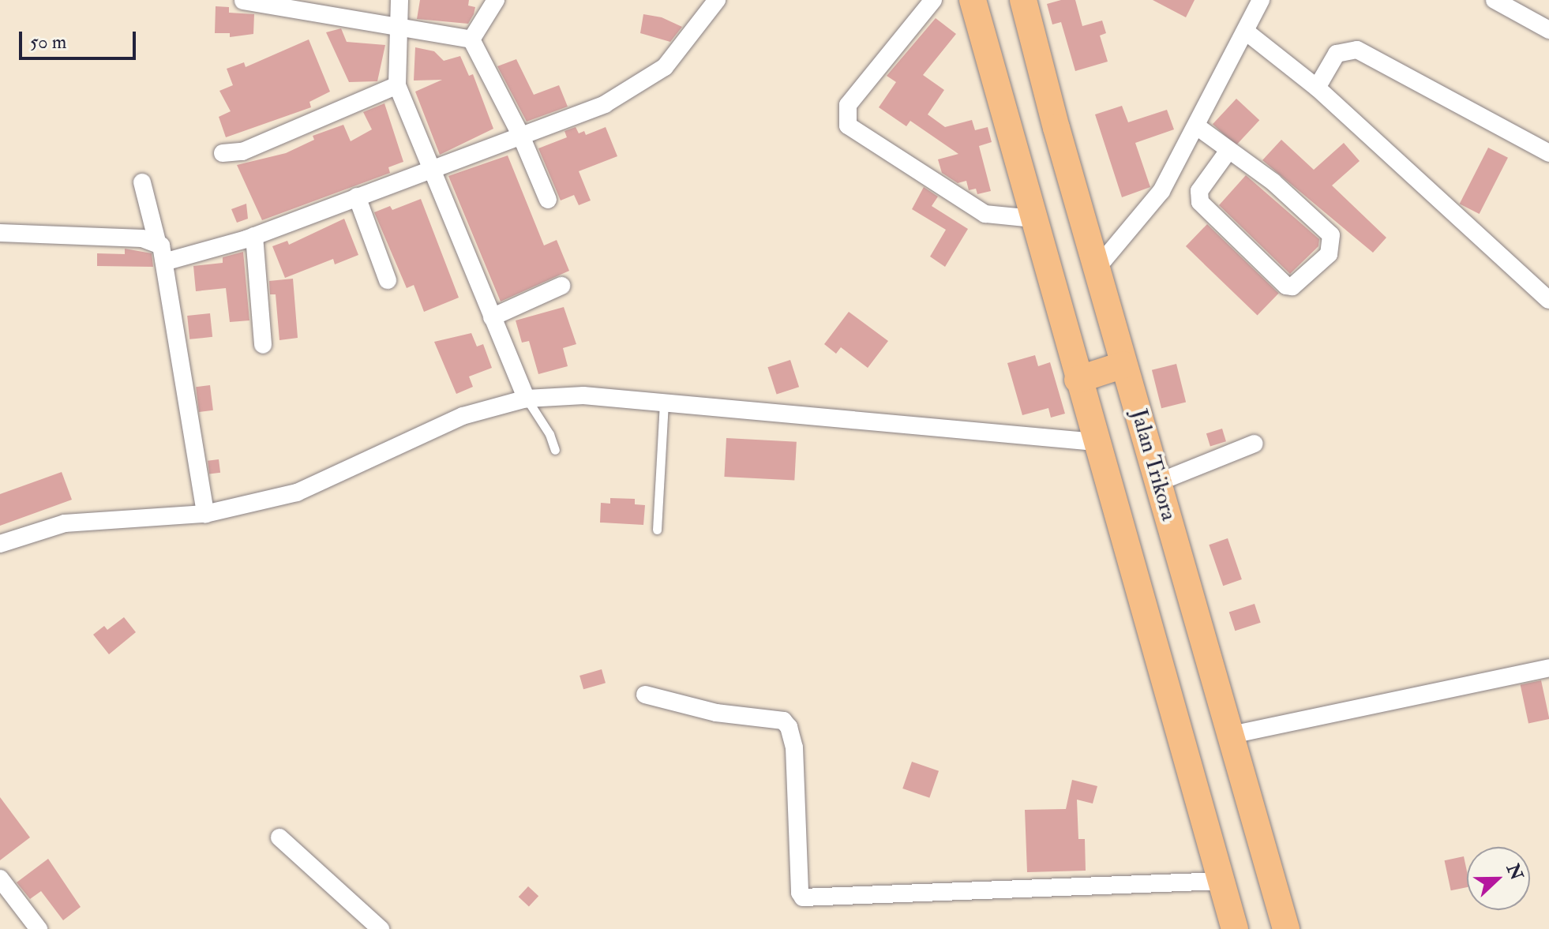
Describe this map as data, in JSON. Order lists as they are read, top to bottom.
{
  "streets": {
    "main road": ["Jalan Trikora"]
  },
  "scale_bar": "50 m",
  "north": "right"
}
